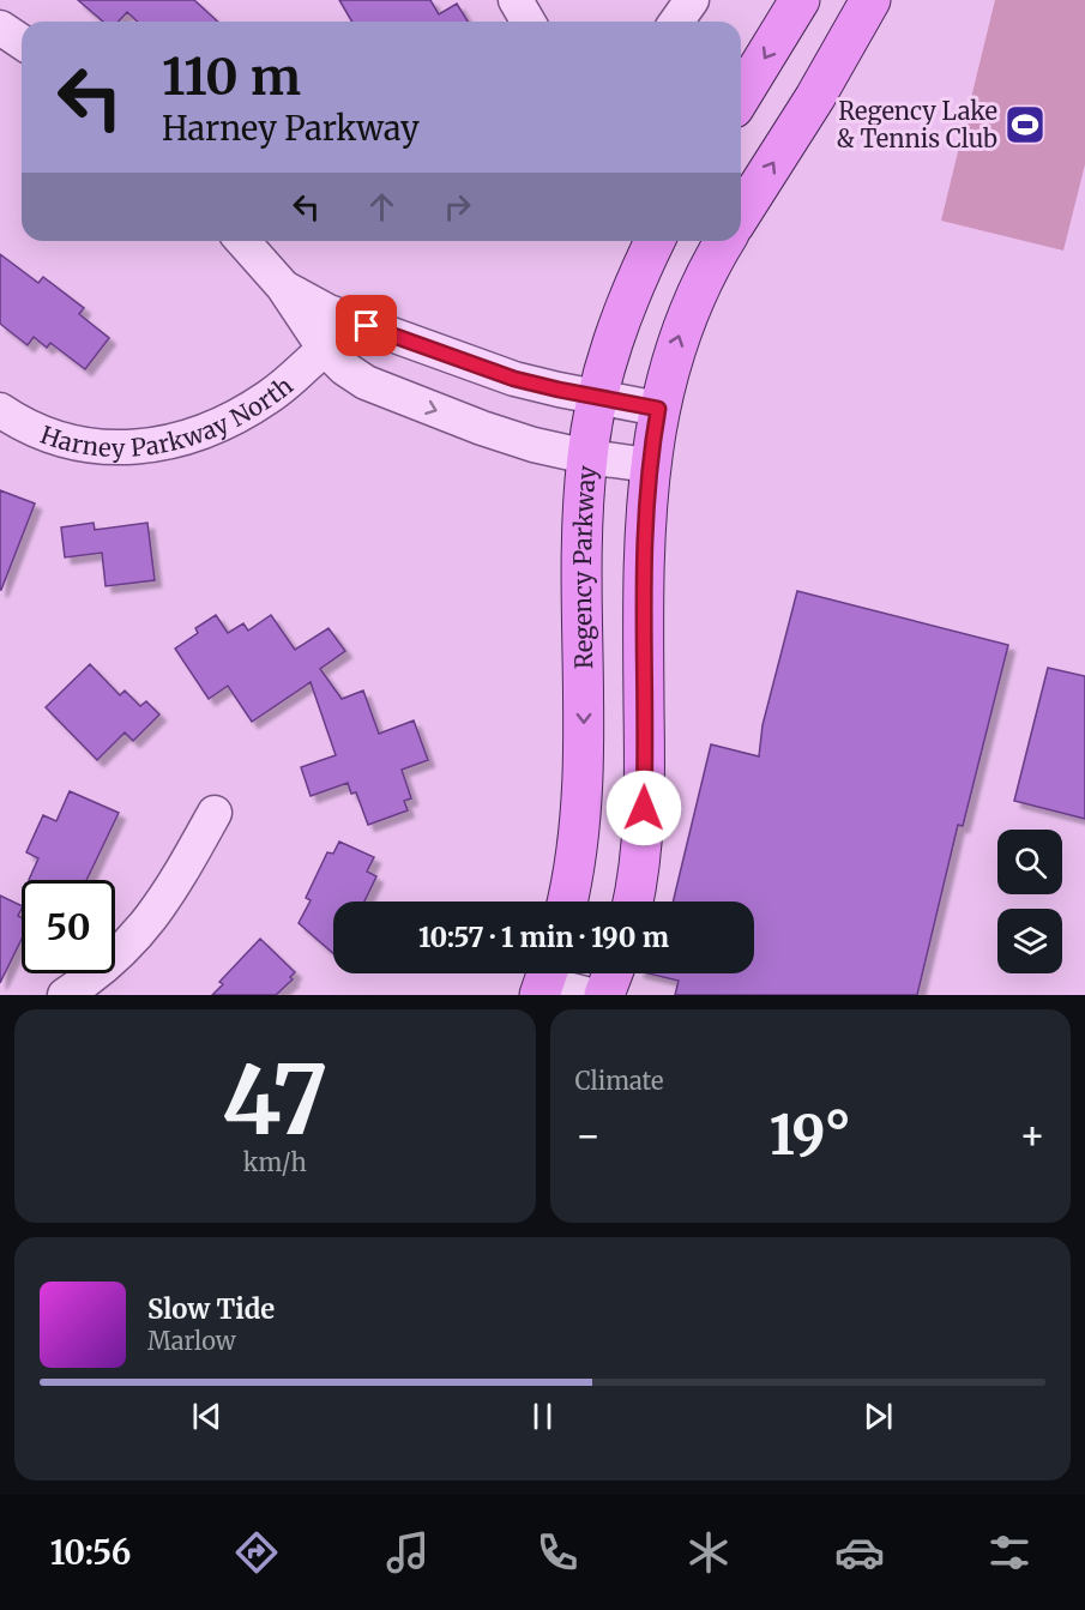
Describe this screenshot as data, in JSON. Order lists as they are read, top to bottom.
{
  "streets": {
    "main road": ["Regency Parkway"],
    "street": ["Harney Parkway North"]
  },
  "places": {
    "sports": ["Regency Lake & Tennis Club"]
  },
  "page": {
    "turn": ["110 m", "Harney Parkway"],
    "limit": "50",
    "trip": "10:57 · 1 min · 190 m",
    "tile": [
      ["47", "km/h"],
      "Climate"
    ],
    "heat": ["−", "19°", "+"],
    "song": ["Slow Tide", "Marlow"],
    "tabs": "10:56"
  }
}
